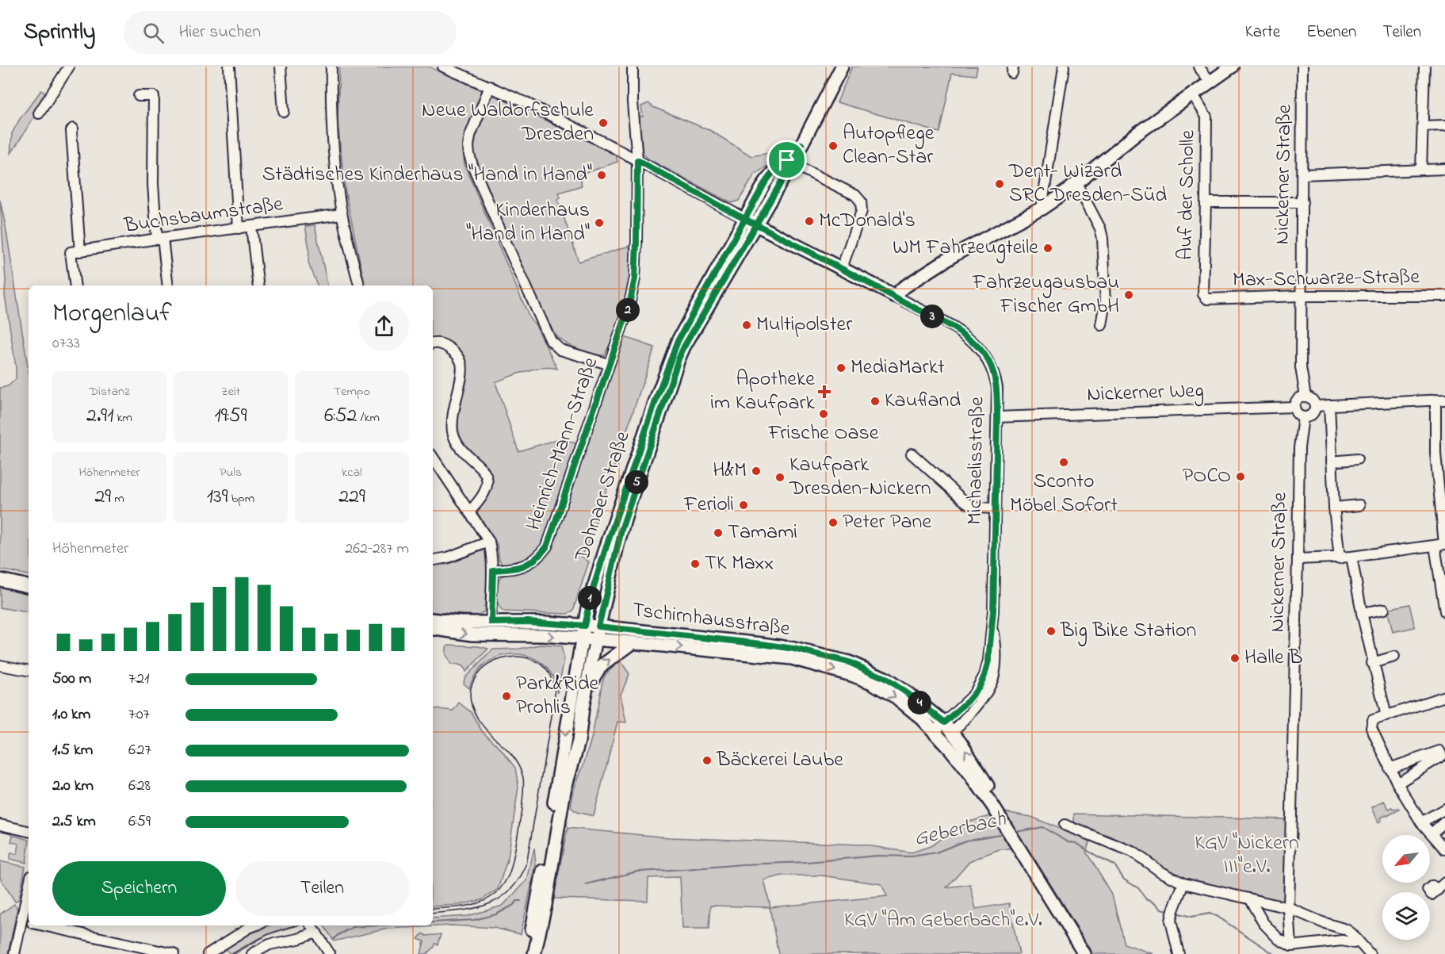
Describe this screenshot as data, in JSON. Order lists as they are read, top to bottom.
{
  "streets": {
    "main road": ["Michaelisstraße", "Dohnaer Straße", "Tschirnhausstraße"],
    "street": [
      "Nickerner Straße",
      "Auf der Scholle",
      "Buchsbaumstraße",
      "Max-Schwarze-Straße",
      "Nickerner Weg",
      "Heinrich-Mann-Straße"
    ]
  },
  "crossings": [
    ["Nickerner Straße", "Max-Schwarze-Straße"],
    ["Nickerner Straße", "Nickerner Weg"],
    ["Auf der Scholle", "Max-Schwarze-Straße"],
    ["Nickerner Weg", "Michaelisstraße"],
    ["Michaelisstraße", "Dohnaer Straße"],
    ["Michaelisstraße", "Tschirnhausstraße"],
    ["Dohnaer Straße", "Tschirnhausstraße"]
  ],
  "water": ["Geberbach"],
  "parks": ["KGV \"Nickern III\"e.V.", "KGV \"Am Geberbach\"e.V."],
  "places": {
    "other": [
      "Neue Waldorfschule Dresden",
      "Autopflege Clean-Star",
      "Städtisches Kinderhaus \"Hand in Hand\"",
      "Dent- Wizard SRC Dresden-Süd",
      "McDonald's",
      "Kinderhaus \"Hand in Hand\"",
      "WM Fahrzeugteile",
      "Fahrzeugausbau Fischer GmbH",
      "Multipolster",
      "MediaMarkt",
      "Kaufland",
      "Frische Oase",
      "Sconto Möbel Sofort",
      "H&M",
      "POCO",
      "Kaufpark Dresden-Nickern",
      "Ferioli",
      "Peter Pane",
      "Tamami",
      "TK Maxx",
      "Big Bike Station",
      "Halle B",
      "Park&Ride Prohlis",
      "Bäckerei Laube"
    ],
    "health": ["Apotheke im Kaufpark"]
  },
  "north": "bottom left",
  "page": {
    "header": "Sprintly",
    "search": "Hier suchen",
    "nav": ["Karte", "Ebenen", "Teilen"],
    "heading": ["Morgenlauf", "07:33"],
    "pins": [
      "2",
      "3",
      "5",
      "1",
      "4"
    ],
    "stats": [
      ["Distanz", "2.91 km"],
      ["Zeit", "19:59"],
      ["Tempo", "6:52 /km"],
      ["Höhenmeter", "29 m"],
      ["Puls", "139 bpm"],
      ["kcal", "229"]
    ],
    "chart": ["Höhenmeter", "262–287 m"],
    "list": [
      {
        "name": "500 m",
        "note": "7:21"
      },
      {
        "name": "1.0 km",
        "note": "7:07"
      },
      {
        "name": "1.5 km",
        "note": "6:27"
      },
      {
        "name": "2.0 km",
        "note": "6:28"
      },
      {
        "name": "2.5 km",
        "note": "6:59"
      }
    ],
    "buttons": ["Speichern", "Teilen"]
  }
}
